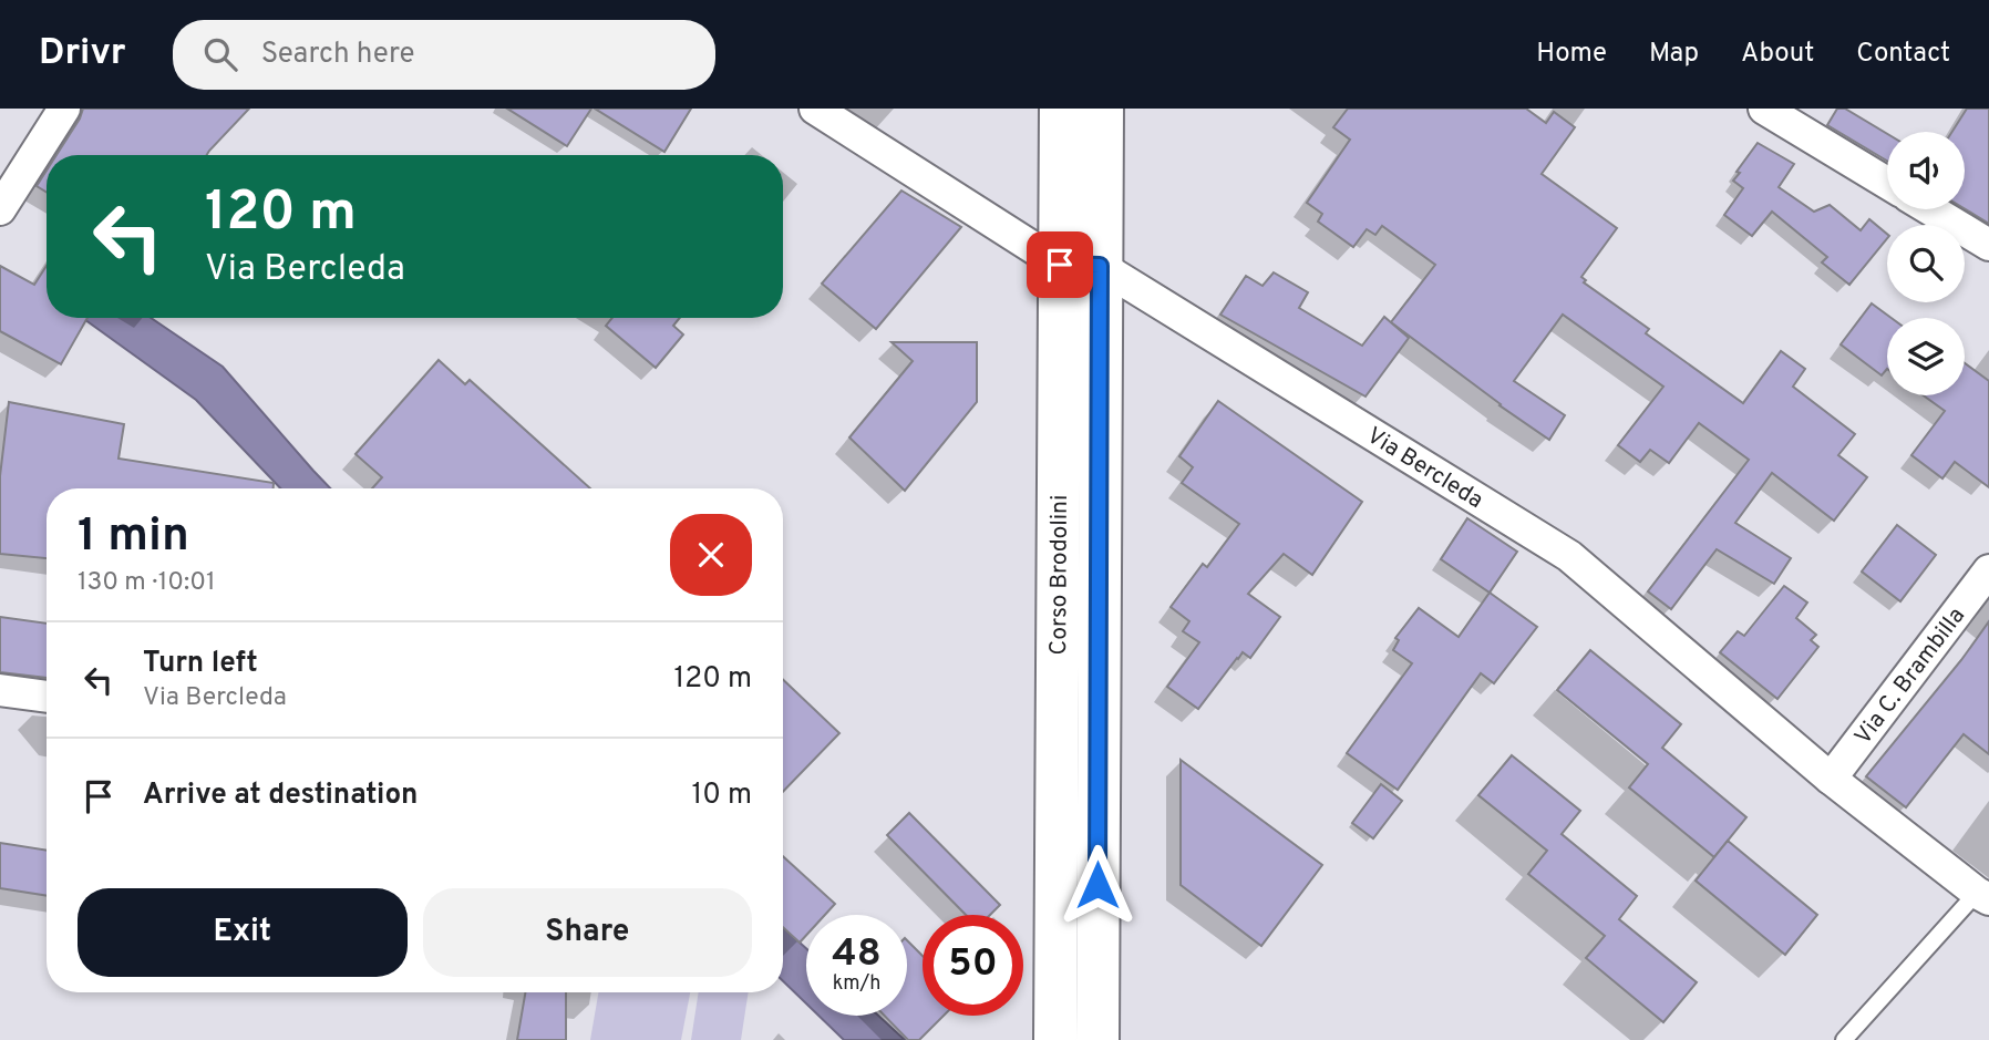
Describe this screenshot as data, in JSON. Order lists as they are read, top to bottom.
{
  "streets": {
    "main road": ["Corso Brodolini"],
    "street": ["Via Bercleda", "Via C. Brambilla"]
  },
  "crossings": [
    ["Via Bercleda", "Corso Brodolini"],
    ["Via Bercleda", "Via C. Brambilla"]
  ],
  "page": {
    "header": "Drivr",
    "search": "Search here",
    "nav": [
      "Home",
      "Map",
      "About",
      "Contact"
    ],
    "turn": ["120 m", "Via Bercleda"],
    "heading": ["1 min", "130 m · 10:01"],
    "list": [
      {
        "name": "Turn left",
        "note": "Via Bercleda",
        "value": "120 m"
      },
      {
        "name": "Arrive at destination",
        "value": "10 m"
      }
    ],
    "buttons": ["Exit", "Share"],
    "speed": "48 km/h",
    "limit": "50"
  }
}
